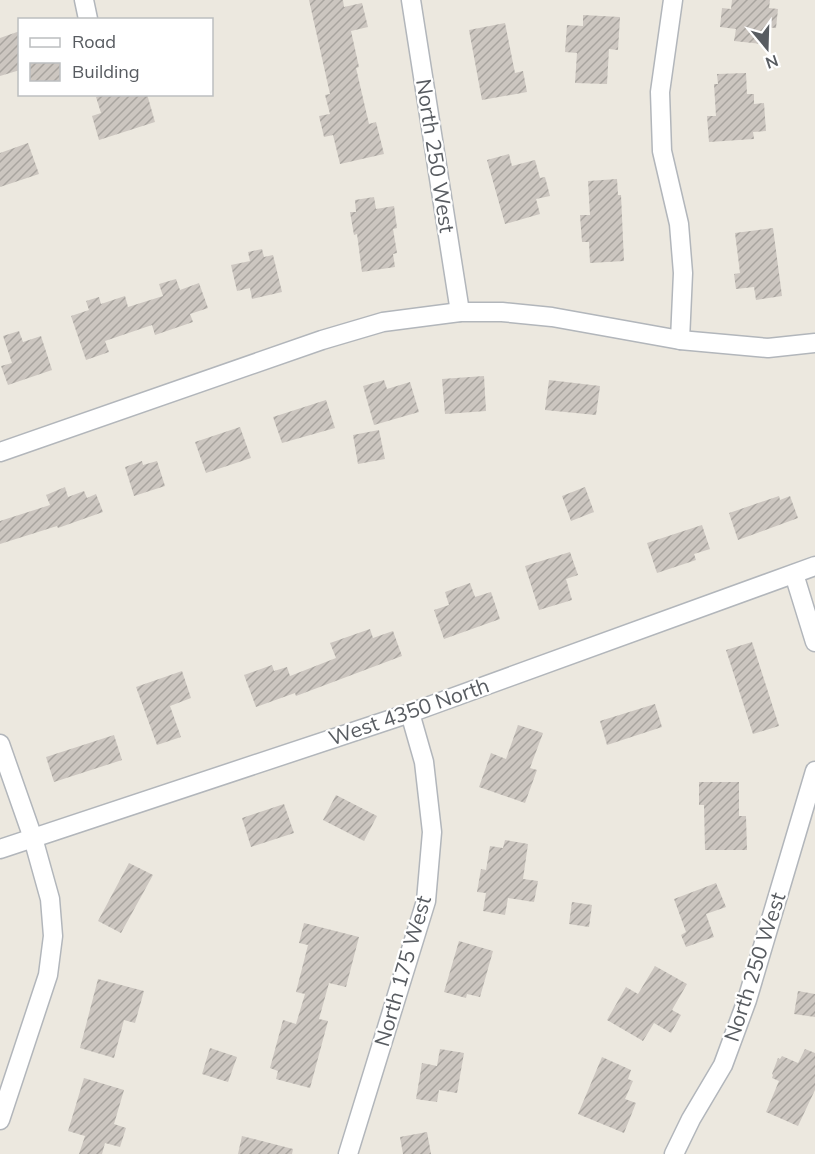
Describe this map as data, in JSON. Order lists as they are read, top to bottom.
{
  "streets": {
    "street": ["North 250 West", "West 4350 North", "North 175 West"]
  },
  "crossings": [
    ["West 4350 North", "North 175 West"]
  ],
  "legend": ["Road", "Building"],
  "north": "bottom"
}
